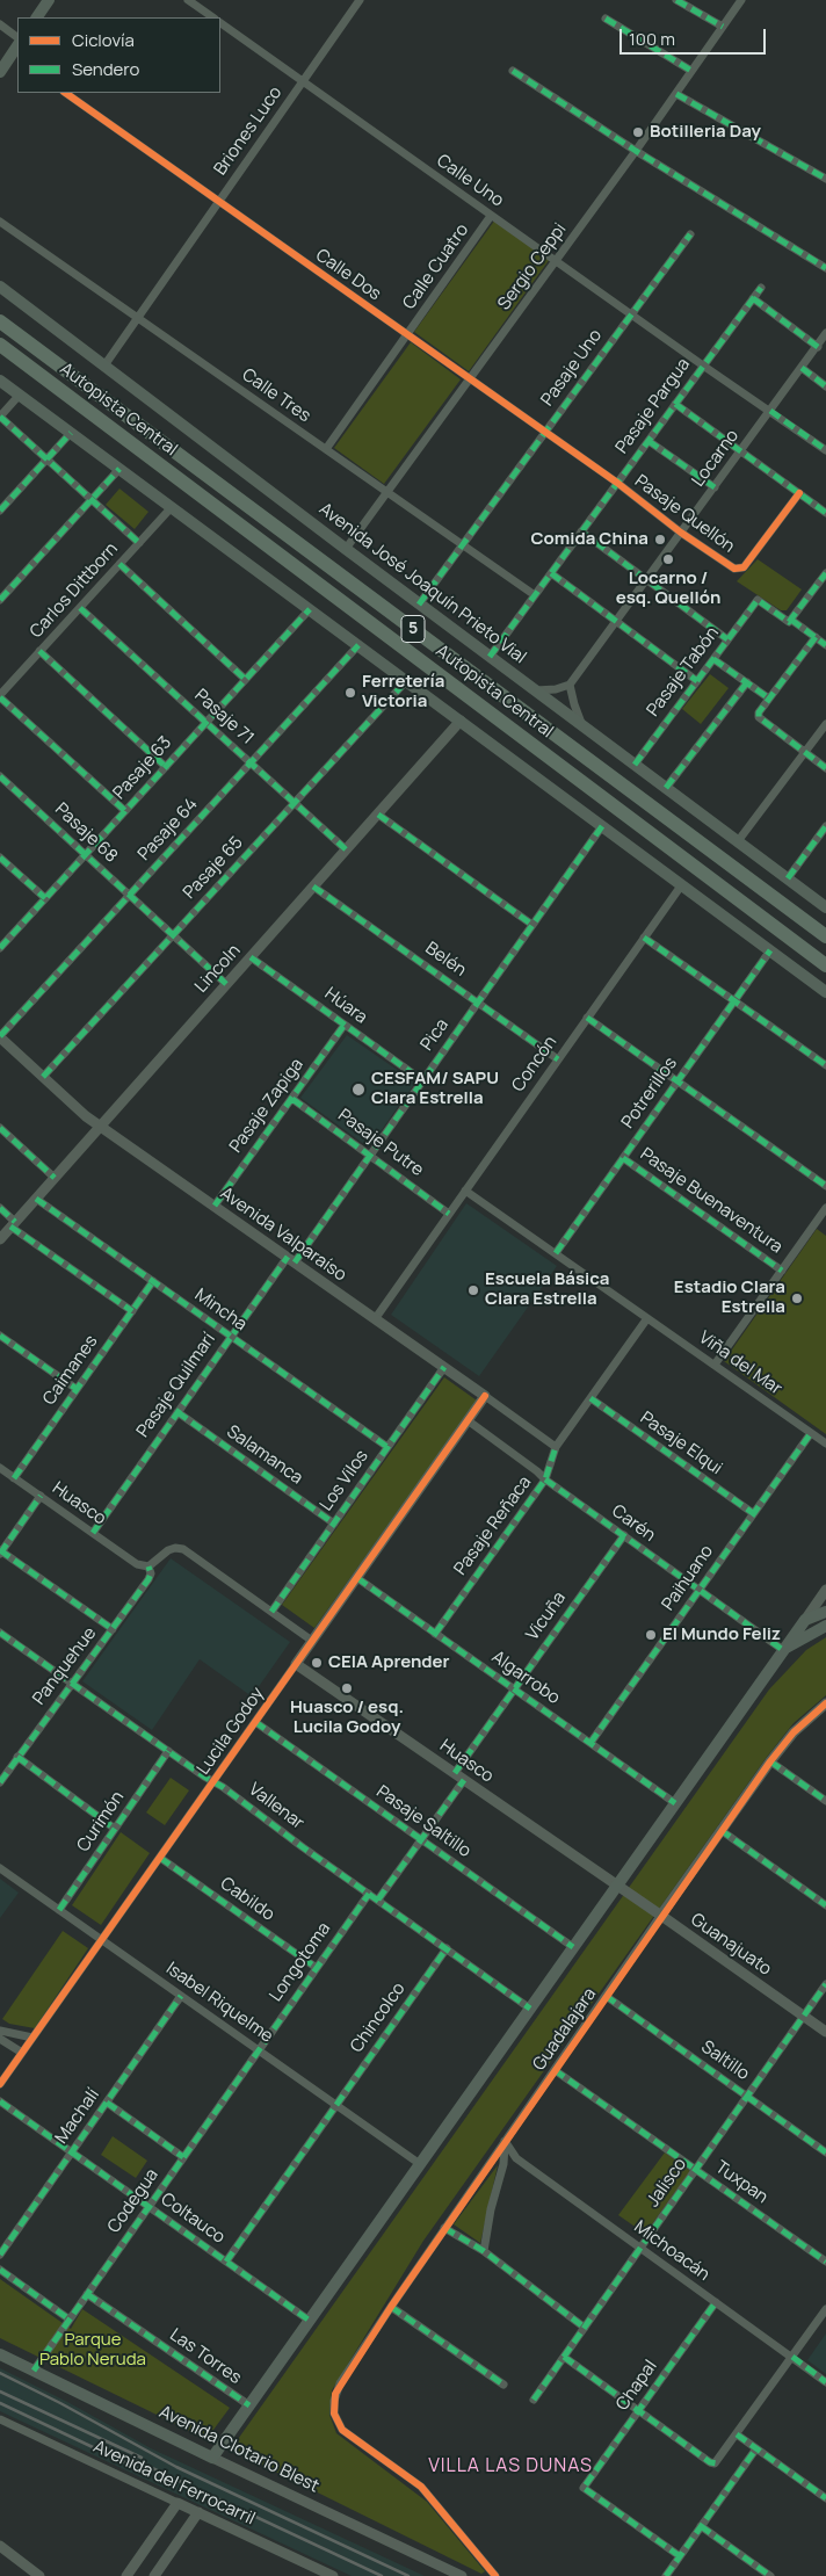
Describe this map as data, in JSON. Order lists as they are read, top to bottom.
{
  "streets": {
    "highway": ["Autopista Central", "5"],
    "main road": ["Avenida José Joaquín Prieto Vial", "Avenida Clotario Blest"],
    "street": [
      "Briones Luco",
      "Calle Uno",
      "Calle Cuatro",
      "Sergio Ceppi",
      "Calle Dos",
      "Pasaje Uno",
      "Calle Tres",
      "Pasaje Pargua",
      "Locarno",
      "Pasaje Quellón",
      "Carlos Dittborn",
      "Pasaje Tabón",
      "Pasaje 71",
      "Pasaje 63",
      "Pasaje 64",
      "Pasaje 68",
      "Pasaje 65",
      "Belén",
      "Lincoln",
      "Húara",
      "Pica",
      "Concón",
      "Potrerillos",
      "Pasaje Zapiga",
      "Pasaje Putre",
      "Pasaje Buenaventura",
      "Avenida Valparaíso",
      "Mincha",
      "Viña del Mar",
      "Caimanes",
      "Pasaje Quilmarí",
      "Pasaje Elqui",
      "Salamanca",
      "Los Vilos",
      "Huasco",
      "Carén",
      "Pasaje Reñaca",
      "Paihuano",
      "Vicuña",
      "Panquehue",
      "Algarrobo",
      "Lucila Godoy",
      "Vallenar",
      "Curimón",
      "Pasaje Saltillo",
      "Cabildo",
      "Guanajuato",
      "Longotoma",
      "Isabel Riquelme",
      "Chincolco",
      "Guadalajara",
      "Saltillo",
      "Machalí",
      "Jalisco",
      "Tuxpan",
      "Codegua",
      "Coltauco",
      "Michoacán",
      "Las Torres",
      "Chapal",
      "Avenida del Ferrocarril"
    ]
  },
  "crossings": [
    ["Briones Luco", "Calle Uno"],
    ["Briones Luco", "Calle Dos"],
    ["Briones Luco", "Calle Tres"],
    ["Briones Luco", "Avenida José Joaquín Prieto Vial"],
    ["Calle Uno", "Calle Cuatro"],
    ["Calle Uno", "Sergio Ceppi"],
    ["Calle Uno", "Pasaje Uno"],
    ["Calle Uno", "Pasaje Pargua"],
    ["Calle Uno", "Locarno"],
    ["Calle Cuatro", "Calle Dos"],
    ["Calle Cuatro", "Calle Tres"],
    ["Sergio Ceppi", "Calle Dos"],
    ["Sergio Ceppi", "Calle Tres"],
    ["Sergio Ceppi", "Avenida José Joaquín Prieto Vial"],
    ["Calle Dos", "Pasaje Uno"],
    ["Calle Dos", "Pasaje Pargua"],
    ["Calle Dos", "Pasaje Quellón"],
    ["Pasaje Uno", "Calle Tres"],
    ["Pasaje Uno", "Avenida José Joaquín Prieto Vial"],
    ["Calle Tres", "Pasaje Pargua"],
    ["Pasaje Pargua", "Pasaje Quellón"],
    ["Pasaje Pargua", "Avenida José Joaquín Prieto Vial"],
    ["Locarno", "Pasaje Quellón"],
    ["Avenida José Joaquín Prieto Vial", "Pasaje Tabón"],
    ["Carlos Dittborn", "Pasaje 71"],
    ["Pasaje 71", "Pasaje 63"],
    ["Pasaje 71", "Pasaje 64"],
    ["Pasaje 71", "Pasaje 65"],
    ["Pasaje 71", "Lincoln"],
    ["Pasaje 63", "Pasaje 68"],
    ["Pasaje 64", "Pasaje 68"],
    ["Pasaje 64", "Avenida Valparaíso"],
    ["Pasaje 68", "Pasaje 65"],
    ["Pasaje 68", "Lincoln"],
    ["Pasaje 65", "Avenida Valparaíso"],
    ["Belén", "Lincoln"],
    ["Belén", "Pica"],
    ["Belén", "Concón"],
    ["Lincoln", "Húara"],
    ["Lincoln", "Avenida Valparaíso"],
    ["Lincoln", "Mincha"],
    ["Húara", "Pica"],
    ["Húara", "Pasaje Zapiga"],
    ["Pica", "Pasaje Putre"],
    ["Pica", "Avenida Valparaíso"],
    ["Pica", "Pasaje Quilmarí"],
    ["Concón", "Pasaje Putre"],
    ["Concón", "Avenida Valparaíso"],
    ["Concón", "Viña del Mar"],
    ["Potrerillos", "Pasaje Buenaventura"],
    ["Potrerillos", "Viña del Mar"],
    ["Pasaje Zapiga", "Pasaje Putre"],
    ["Pasaje Zapiga", "Avenida Valparaíso"],
    ["Avenida Valparaíso", "Pasaje Quilmarí"],
    ["Avenida Valparaíso", "Los Vilos"],
    ["Avenida Valparaíso", "Pasaje Reñaca"],
    ["Avenida Valparaíso", "Lucila Godoy"],
    ["Mincha", "Caimanes"],
    ["Mincha", "Pasaje Quilmarí"],
    ["Mincha", "Los Vilos"],
    ["Viña del Mar", "Pasaje Reñaca"],
    ["Viña del Mar", "Paihuano"],
    ["Caimanes", "Huasco"],
    ["Pasaje Quilmarí", "Salamanca"],
    ["Pasaje Quilmarí", "Huasco"],
    ["Pasaje Elqui", "Pasaje Reñaca"],
    ["Pasaje Elqui", "Paihuano"],
    ["Salamanca", "Los Vilos"],
    ["Huasco", "Vicuña"],
    ["Huasco", "Panquehue"],
    ["Huasco", "Lucila Godoy"],
    ["Huasco", "Guanajuato"],
    ["Carén", "Pasaje Reñaca"],
    ["Carén", "Paihuano"],
    ["Carén", "Vicuña"],
    ["Carén", "Lucila Godoy"],
    ["Pasaje Reñaca", "Algarrobo"],
    ["Paihuano", "Algarrobo"],
    ["Vicuña", "Algarrobo"],
    ["Panquehue", "Vallenar"],
    ["Algarrobo", "Lucila Godoy"],
    ["Lucila Godoy", "Vallenar"],
    ["Lucila Godoy", "Pasaje Saltillo"],
    ["Lucila Godoy", "Cabildo"],
    ["Lucila Godoy", "Isabel Riquelme"],
    ["Vallenar", "Curimón"],
    ["Vallenar", "Longotoma"],
    ["Vallenar", "Chincolco"],
    ["Curimón", "Isabel Riquelme"],
    ["Cabildo", "Longotoma"],
    ["Guanajuato", "Guadalajara"],
    ["Guanajuato", "Jalisco"],
    ["Longotoma", "Isabel Riquelme"],
    ["Longotoma", "Codegua"],
    ["Isabel Riquelme", "Chincolco"],
    ["Isabel Riquelme", "Machalí"],
    ["Isabel Riquelme", "Codegua"],
    ["Chincolco", "Coltauco"],
    ["Guadalajara", "Saltillo"],
    ["Guadalajara", "Tuxpan"],
    ["Guadalajara", "Michoacán"],
    ["Saltillo", "Jalisco"],
    ["Machalí", "Coltauco"],
    ["Jalisco", "Tuxpan"],
    ["Jalisco", "Michoacán"],
    ["Codegua", "Coltauco"],
    ["Codegua", "Las Torres"],
    ["Codegua", "Avenida Clotario Blest"],
    ["Michoacán", "Chapal"]
  ],
  "districts": ["VILLA LAS DUNAS"],
  "parks": ["Parque Pablo Neruda"],
  "places": [
    "Botilleria Day",
    "Comida China",
    "Locarno / esq. Quellón",
    "Ferretería Victoria",
    "CESFAM/ SAPU Clara Estrella",
    "Escuela Básica Clara Estrella",
    "Estadio Clara Estrella",
    "El Mundo Feliz",
    "CEIA Aprender",
    "Huasco / esq. Lucila Godoy"
  ],
  "legend": ["Ciclovía", "Sendero"],
  "scale_bar": "100 m"
}
